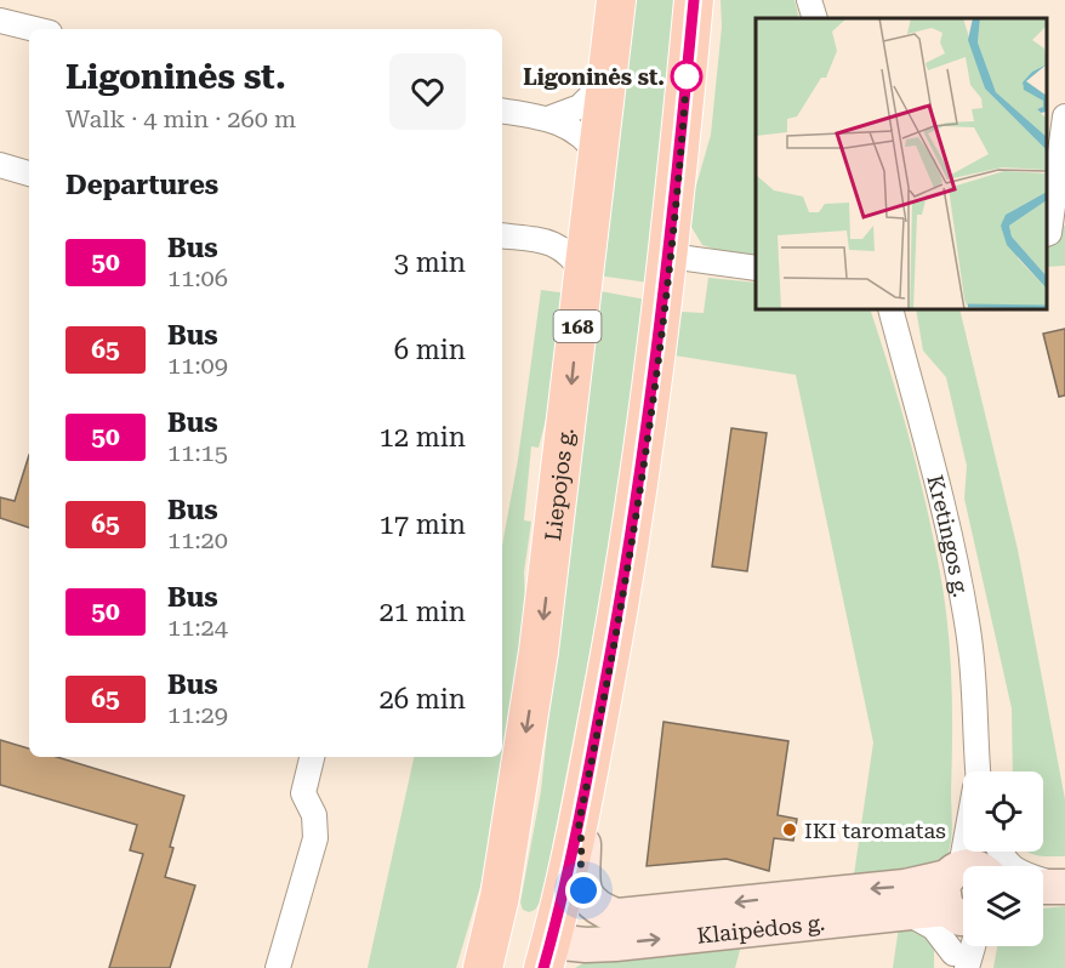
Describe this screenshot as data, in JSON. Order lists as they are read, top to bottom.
{
  "streets": {
    "main road": ["168", "Liepojos g.", "Klaipėdos g."],
    "street": ["Kretingos g."]
  },
  "one_way": ["Klaipėdos g."],
  "places": ["Ligoninės st.", "IKI taromatas"],
  "lines": ["bus line 50"],
  "page": {
    "heading": [
      ["Ligoninės st.", "Walk · 4 min · 260 m"],
      "Departures"
    ],
    "list": [
      {
        "mark": "50",
        "name": "Bus",
        "note": "11:06",
        "value": "3 min"
      },
      {
        "mark": "65",
        "name": "Bus",
        "note": "11:09",
        "value": "6 min"
      },
      {
        "mark": "50",
        "name": "Bus",
        "note": "11:15",
        "value": "12 min"
      },
      {
        "mark": "65",
        "name": "Bus",
        "note": "11:20",
        "value": "17 min"
      },
      {
        "mark": "50",
        "name": "Bus",
        "note": "11:24",
        "value": "21 min"
      },
      {
        "mark": "65",
        "name": "Bus",
        "note": "11:29",
        "value": "26 min"
      }
    ]
  }
}
